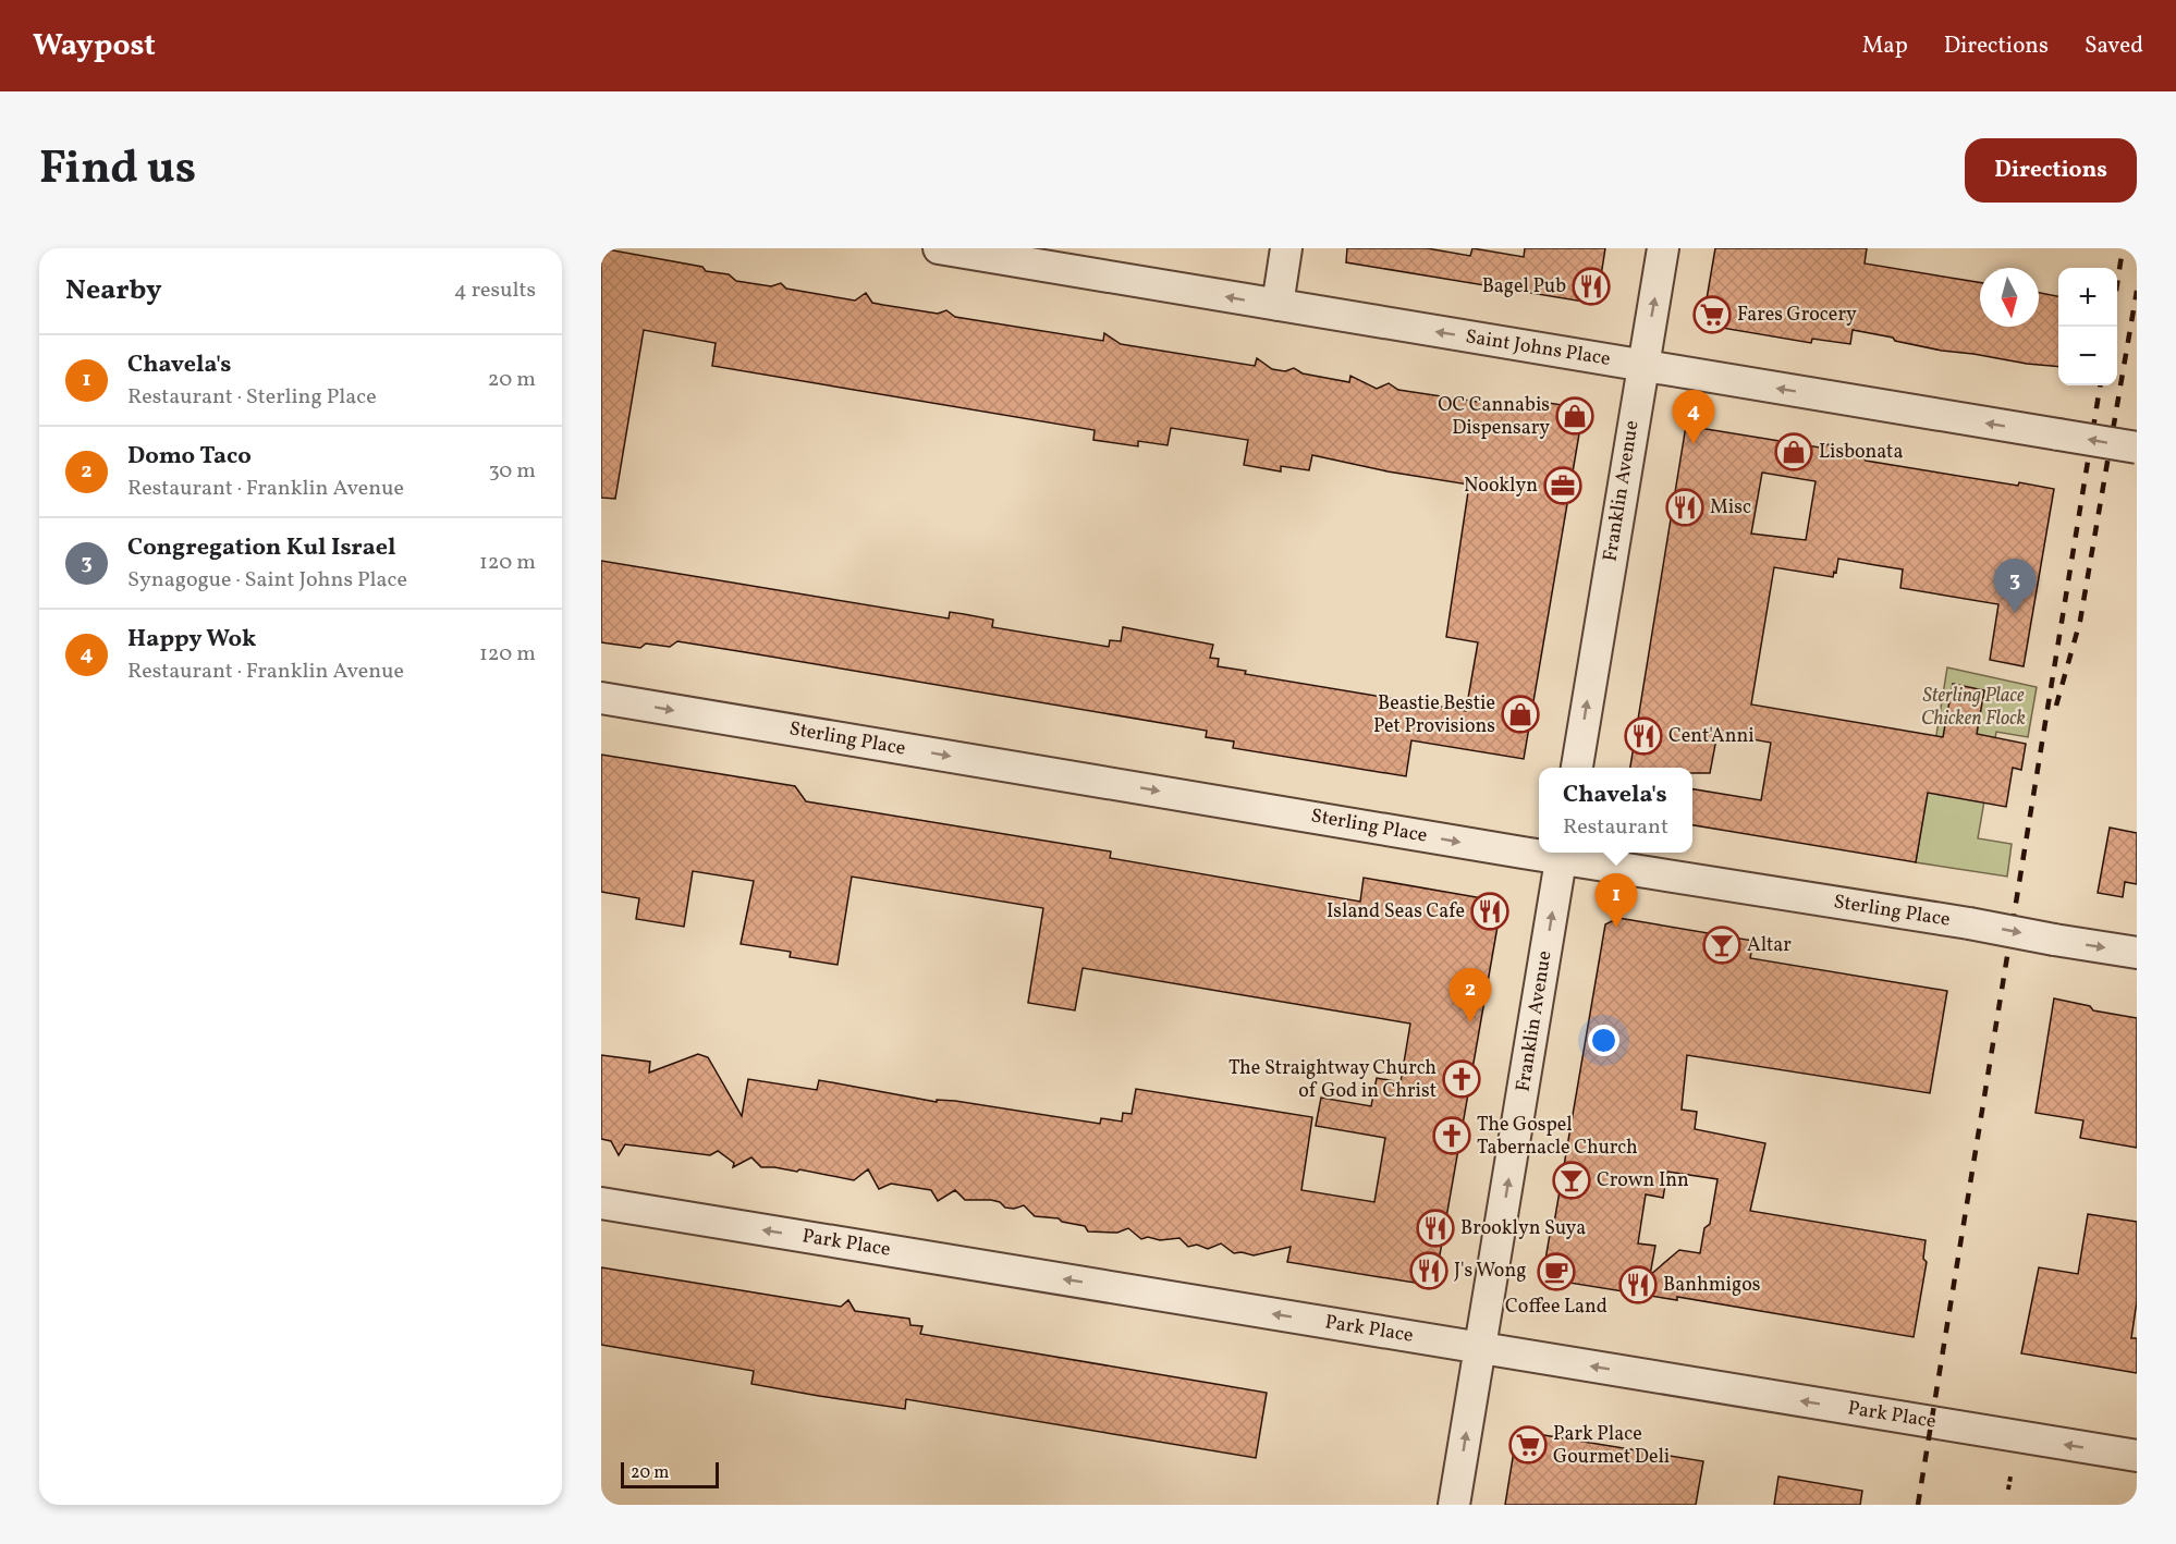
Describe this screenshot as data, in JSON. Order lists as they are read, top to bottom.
{
  "streets": {
    "street": [
      "Saint Johns Place",
      "Franklin Avenue",
      "Sterling Place",
      "Park Place"
    ]
  },
  "crossings": [
    ["Saint Johns Place", "Franklin Avenue"],
    ["Franklin Avenue", "Sterling Place"],
    ["Franklin Avenue", "Park Place"]
  ],
  "one_way": [
    "Saint Johns Place",
    "Franklin Avenue",
    "Sterling Place",
    "Park Place"
  ],
  "parks": ["Sterling Place Chicken Flock"],
  "places": {
    "restaurant": [
      "Bagel Pub",
      "Misc",
      "Cent'Anni",
      "Island Seas Cafe",
      "Brooklyn Suya",
      "J's Wong",
      "Banhmigos"
    ],
    "supermarket": ["Fares Grocery", "Park Place Gourmet Deli"],
    "shop": ["OC Cannabis Dispensary", "Lisbonata", "Beastie Bestie Pet Provisions"],
    "office": ["Nooklyn"],
    "bar": ["Altar", "Crown Inn"],
    "church": ["The Straightway Church of God in Christ", "The Gospel Tabernacle Church"],
    "cafe": ["Coffee Land"]
  },
  "scale_bar": "20 m",
  "north": "bottom",
  "page": {
    "header": "Waypost",
    "nav": ["Map", "Directions", "Saved"],
    "title": "Find us",
    "buttons": "Directions",
    "heading": ["Nearby", "4 results"],
    "map_buttons": ["+", "−"],
    "list": [
      {
        "mark": "1",
        "name": "Chavela's",
        "note": "Restaurant · Sterling Place",
        "value": "20 m"
      },
      {
        "mark": "2",
        "name": "Domo Taco",
        "note": "Restaurant · Franklin Avenue",
        "value": "30 m"
      },
      {
        "mark": "3",
        "name": "Congregation Kul Israel",
        "note": "Synagogue · Saint Johns Place",
        "value": "120 m"
      },
      {
        "mark": "4",
        "name": "Happy Wok",
        "note": "Restaurant · Franklin Avenue",
        "value": "120 m"
      }
    ],
    "pins": [
      "4",
      "3",
      "1",
      "2"
    ],
    "popup": ["Chavela's", "Restaurant"],
    "scale": "20 m"
  }
}
